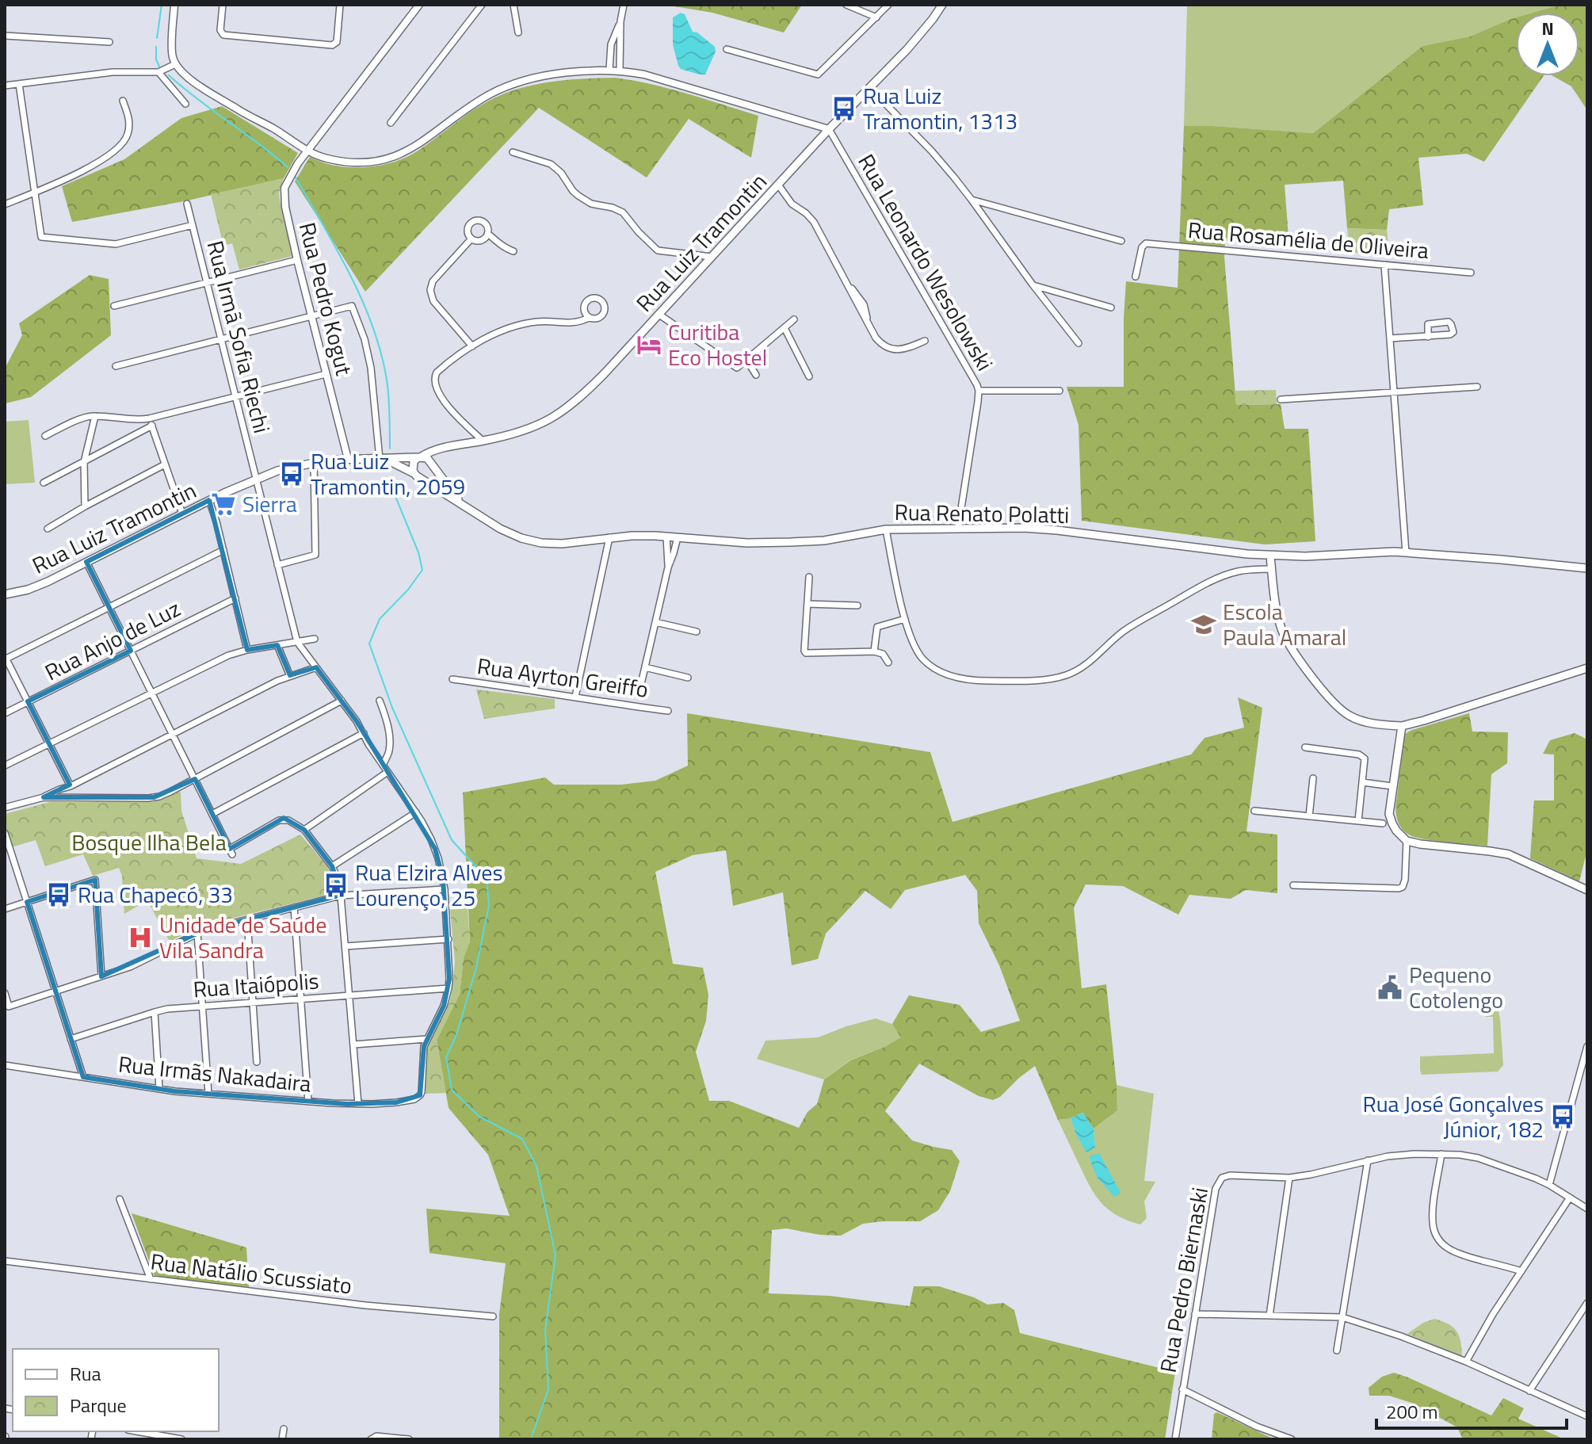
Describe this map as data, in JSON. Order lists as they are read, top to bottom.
{
  "streets": {
    "main road": ["Rua Luiz Tramontin", "Rua Renato Polatti"],
    "street": [
      "Rua Rosamélia de Oliveira",
      "Rua Leonardo Wesolowski",
      "Rua Pedro Kogut",
      "Rua Irmã Sofia Riechi",
      "Rua Anjo de Luz",
      "Rua Ayrton Greiffo",
      "Rua Itaiópolis",
      "Rua Irmãs Nakadaira",
      "Rua Natálio Scussiato",
      "Rua Pedro Biernaski"
    ]
  },
  "crossings": [
    ["Rua Luiz Tramontin", "Rua Leonardo Wesolowski"],
    ["Rua Luiz Tramontin", "Rua Pedro Kogut"],
    ["Rua Luiz Tramontin", "Rua Irmã Sofia Riechi"],
    ["Rua Luiz Tramontin", "Rua Renato Polatti"],
    ["Rua Leonardo Wesolowski", "Rua Renato Polatti"]
  ],
  "parks": ["Bosque Ilha Bela"],
  "places": {
    "bus stop": [
      "Rua Luiz Tramontin, 1313",
      "Rua Luiz Tramontin, 2059",
      "Rua Elzira Alves Lourenço, 25",
      "Rua Chapecó, 33",
      "Rua José Gonçalves Júnior, 182"
    ],
    "hotel": ["Curitiba Eco Hostel"],
    "supermarket": ["Sierra"],
    "school or university": ["Escola Paula Amaral"],
    "hospital": ["Unidade de Saúde Vila Sandra"],
    "public building": ["Pequeno Cotolengo"]
  },
  "legend": ["Rua", "Parque"],
  "scale_bar": "200 m",
  "north": "top"
}
